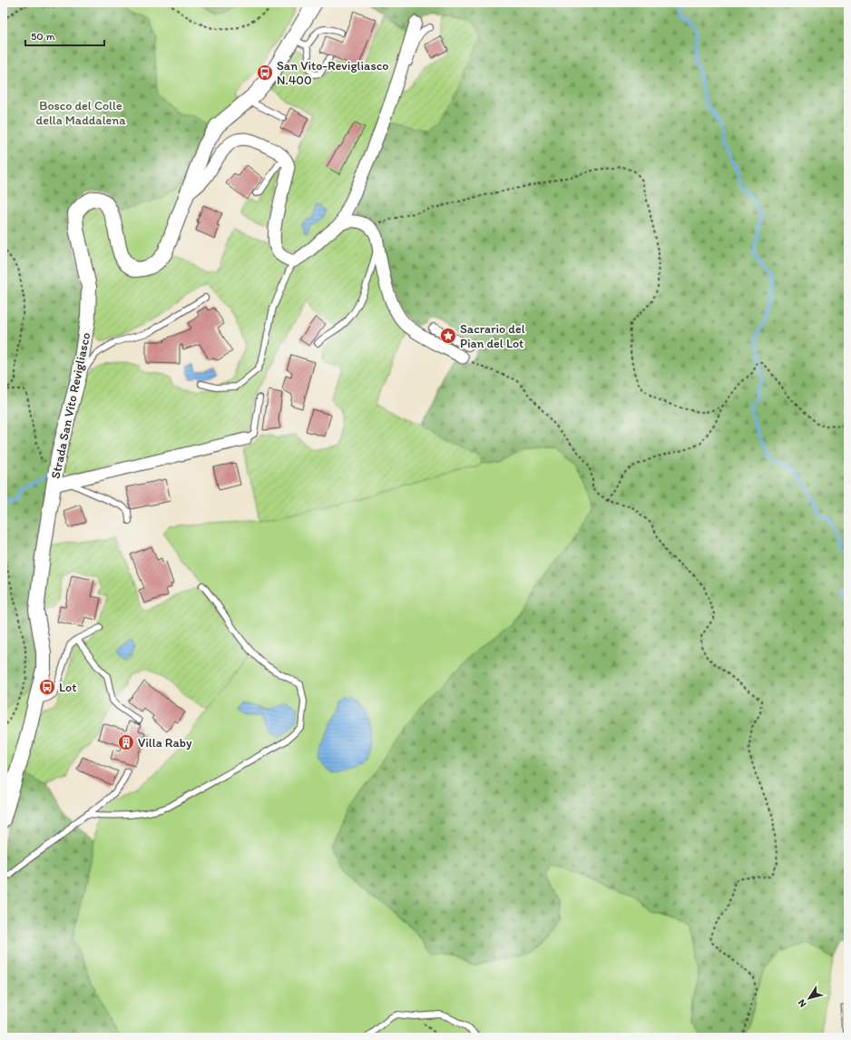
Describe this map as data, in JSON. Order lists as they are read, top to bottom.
{
  "streets": {
    "street": ["Strada San Vito Revigliasco"]
  },
  "parks": ["Bosco del Colle della Maddalena"],
  "places": {
    "bus stop": ["San Vito-Revigliasco N.400", "Lot"],
    "place": ["Sacrario del Pian del Lot"],
    "building": ["Villa Raby"]
  },
  "scale_bar": "50 m",
  "north": "bottom left"
}
